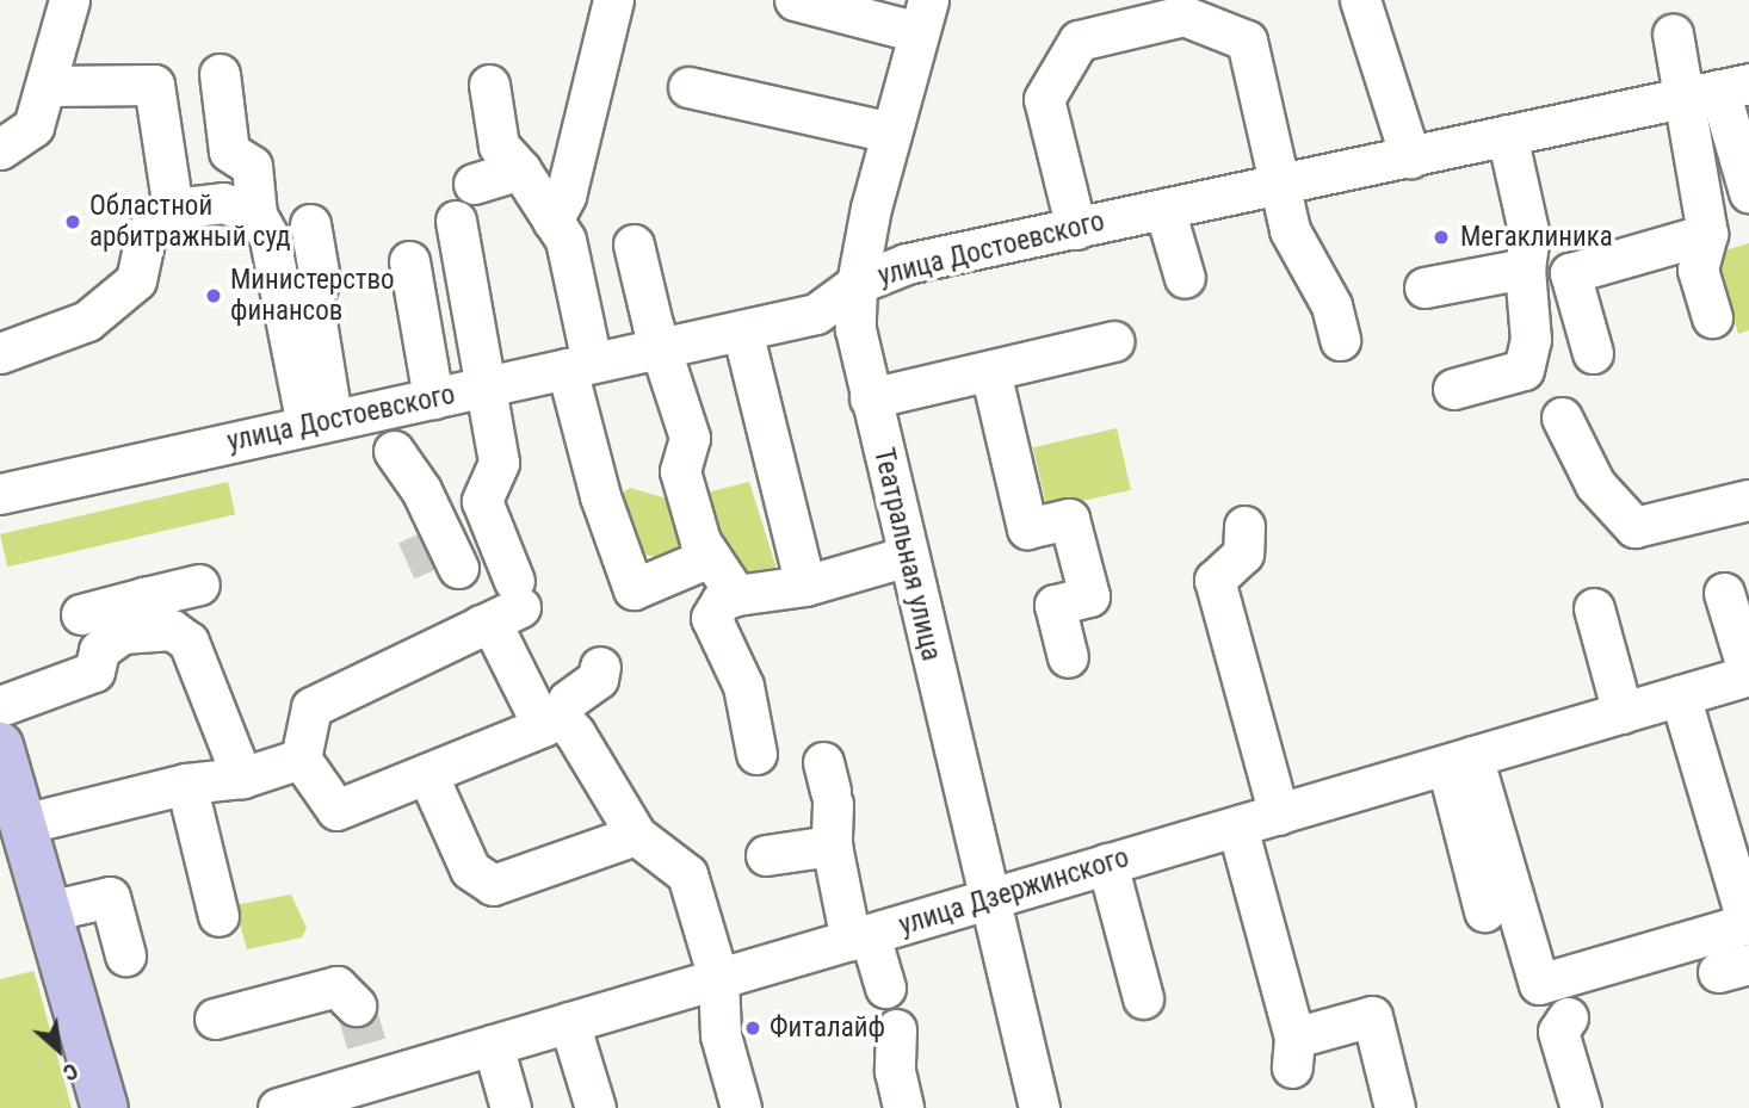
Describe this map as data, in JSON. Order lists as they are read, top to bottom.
{
  "streets": {
    "street": ["улица Достоевского", "Театральная улица", "улица Дзержинского"]
  },
  "crossings": [
    ["улица Достоевского", "Театральная улица"],
    ["Театральная улица", "улица Дзержинского"]
  ],
  "places": [
    "Областной арбитражный суд",
    "Мегаклиника",
    "Министерство финансов",
    "Фиталайф"
  ],
  "north": "bottom right"
}
